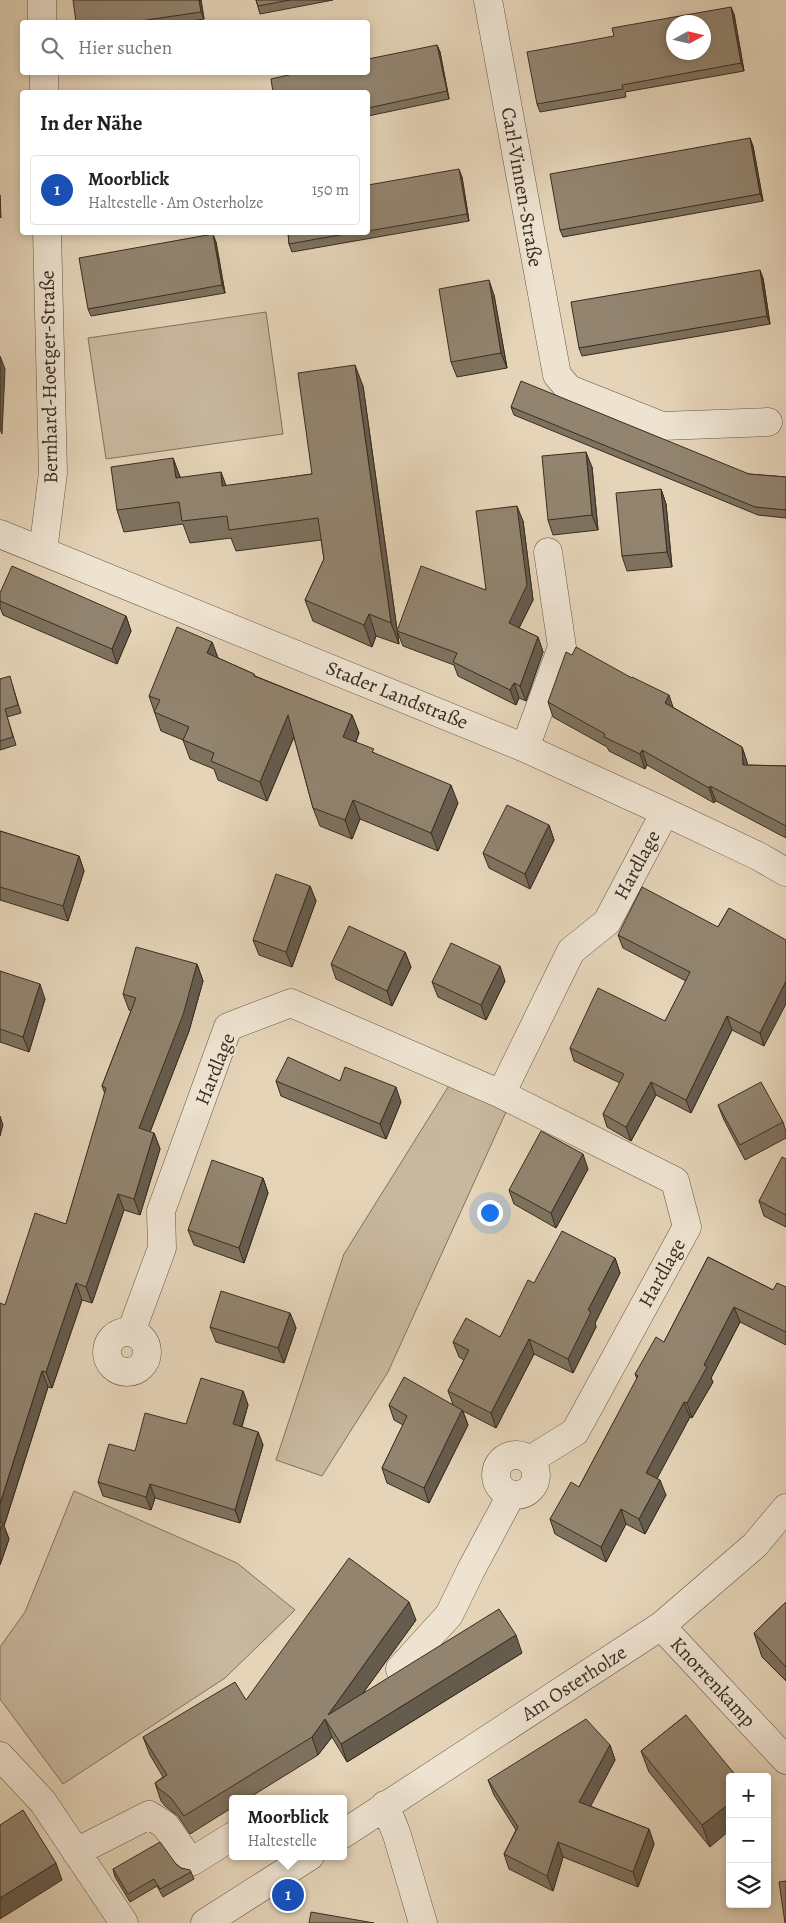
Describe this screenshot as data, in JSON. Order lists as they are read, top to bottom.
{
  "streets": {
    "street": [
      "Carl-Vinnen-Straße",
      "Bernhard-Hoetger-Straße",
      "Stader Landstraße",
      "Hardlage",
      "Knorrenkamp",
      "Am Osterholze"
    ]
  },
  "crossings": [
    ["Bernhard-Hoetger-Straße", "Stader Landstraße"],
    ["Stader Landstraße", "Hardlage"],
    ["Knorrenkamp", "Am Osterholze"]
  ],
  "north": "right",
  "page": {
    "search": "Hier suchen",
    "heading": "In der Nähe",
    "list": [
      {
        "mark": "1",
        "name": "Moorblick",
        "note": "Haltestelle · Am Osterholze",
        "value": "150 m"
      }
    ],
    "map_buttons": ["+", "−"],
    "popup": ["Moorblick", "Haltestelle"],
    "pins": "1"
  }
}
